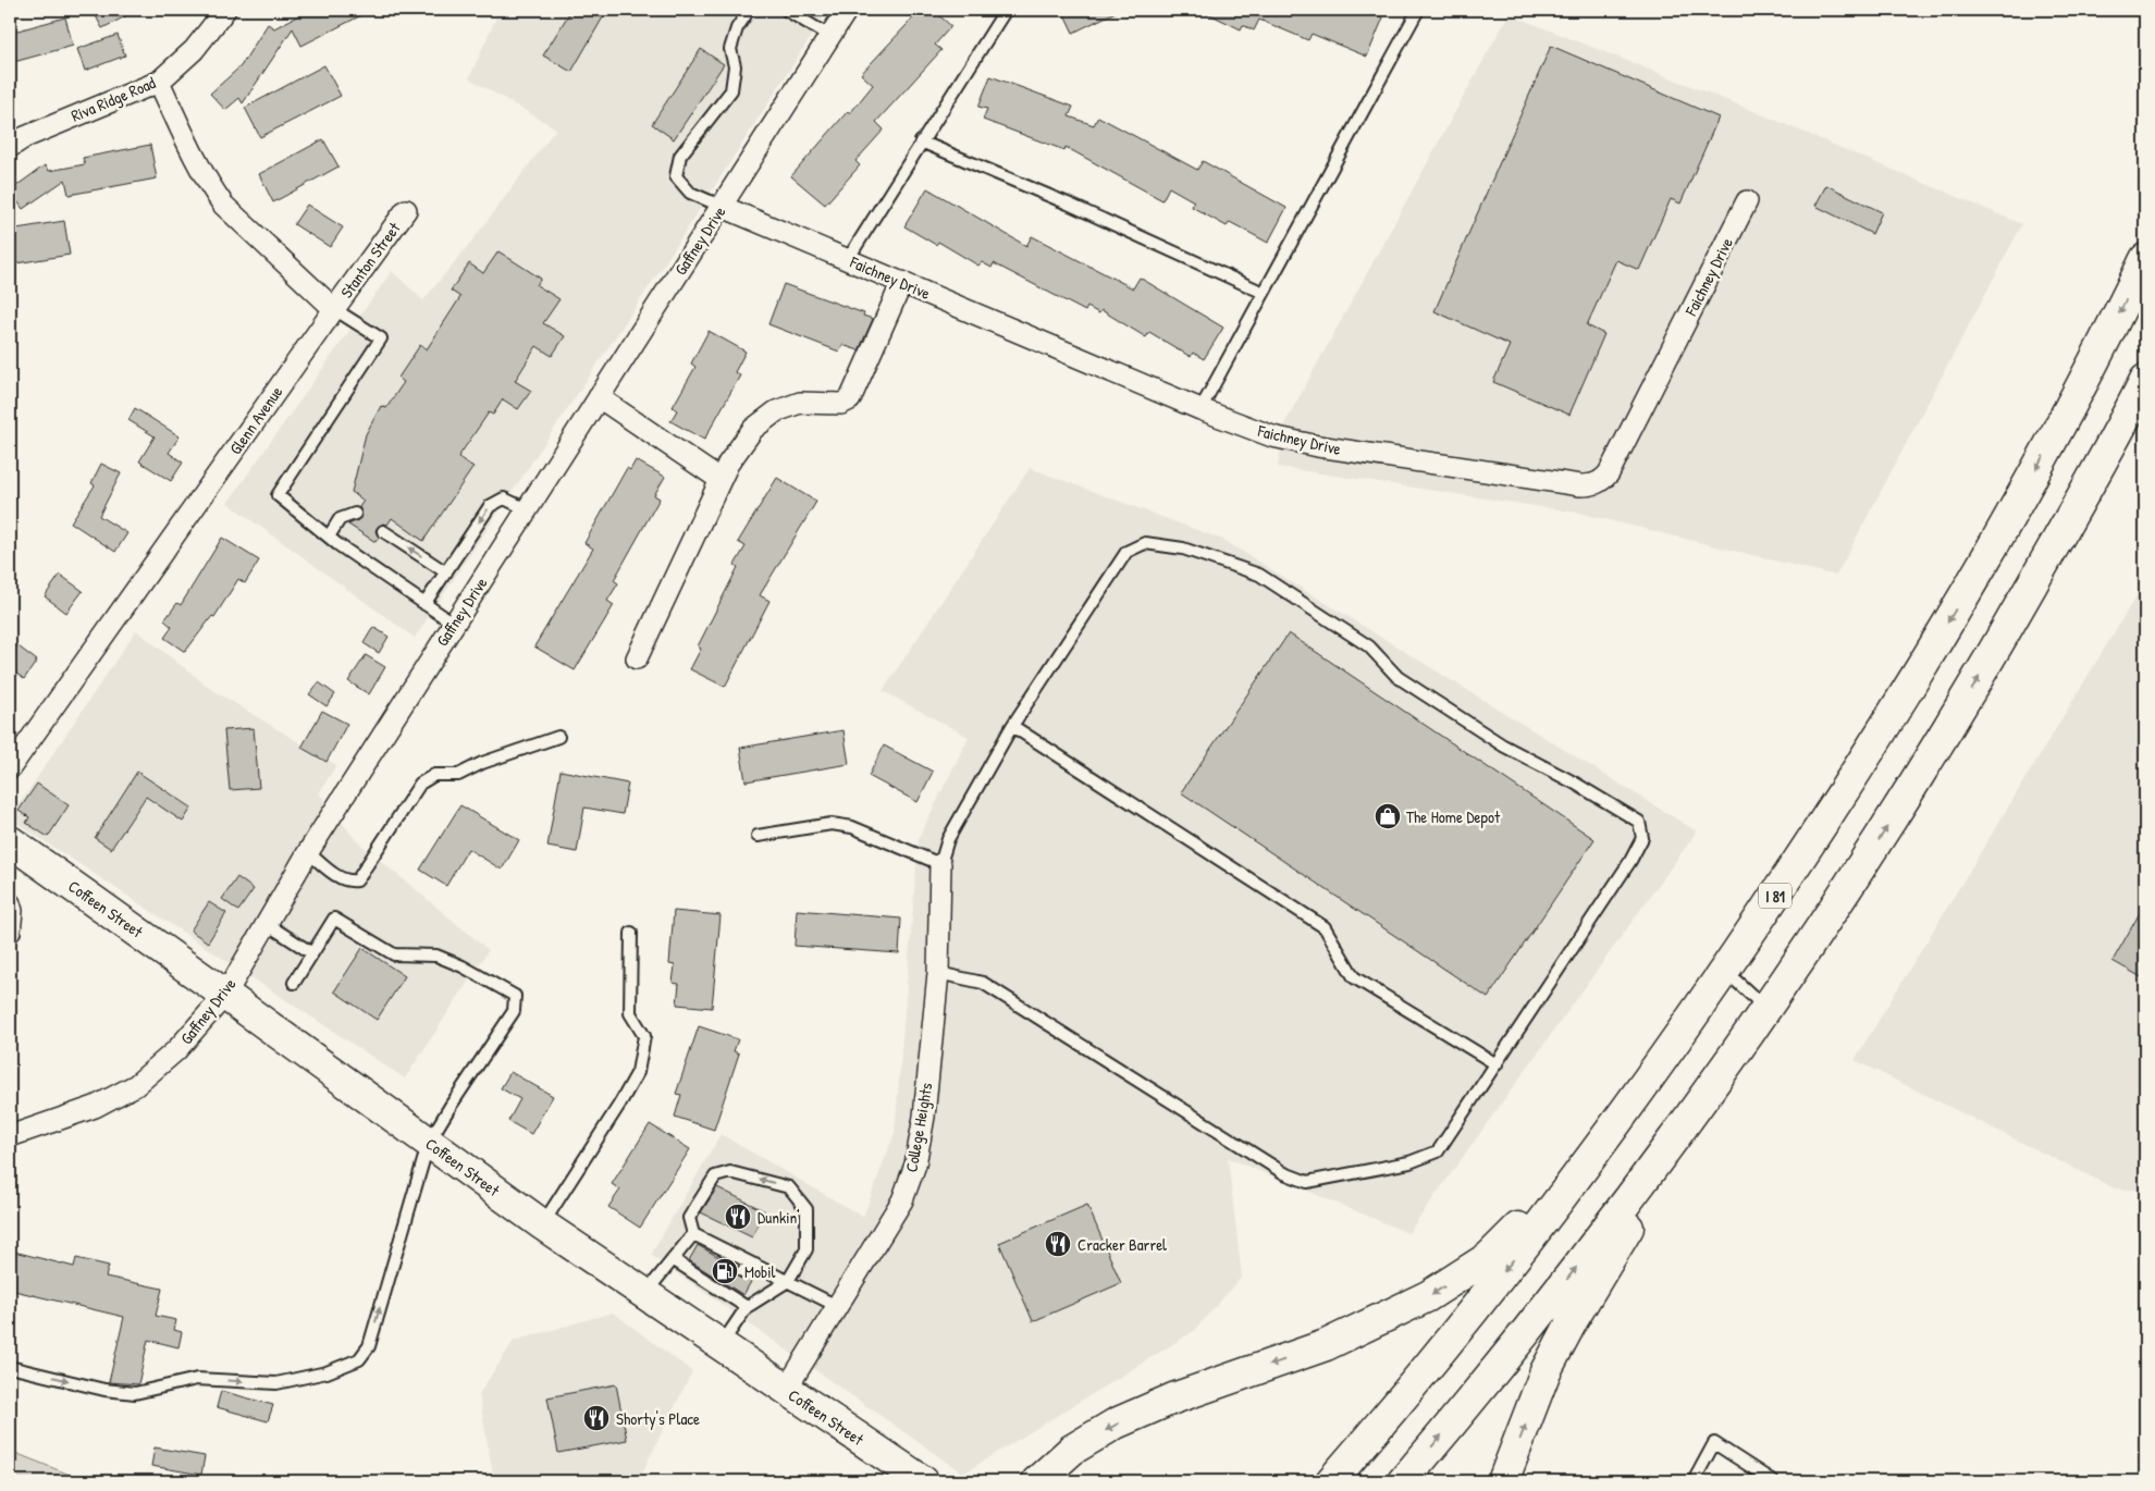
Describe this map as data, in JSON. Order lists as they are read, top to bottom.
{
  "streets": {
    "main road": ["I 81", "Coffeen Street"],
    "street": [
      "Riva Ridge Road",
      "Gaffney Drive",
      "Stanton Street",
      "Faichney Drive",
      "Glenn Avenue",
      "College Heights"
    ]
  },
  "crossings": [
    ["Gaffney Drive", "Faichney Drive"],
    ["Gaffney Drive", "Coffeen Street"],
    ["Stanton Street", "Glenn Avenue"],
    ["Coffeen Street", "College Heights"]
  ],
  "places": {
    "shop": ["The Home Depot"],
    "restaurant": ["Dunkin'", "Cracker Barrel", "Shorty's Place"],
    "fuel station": ["Mobil"]
  }
}
